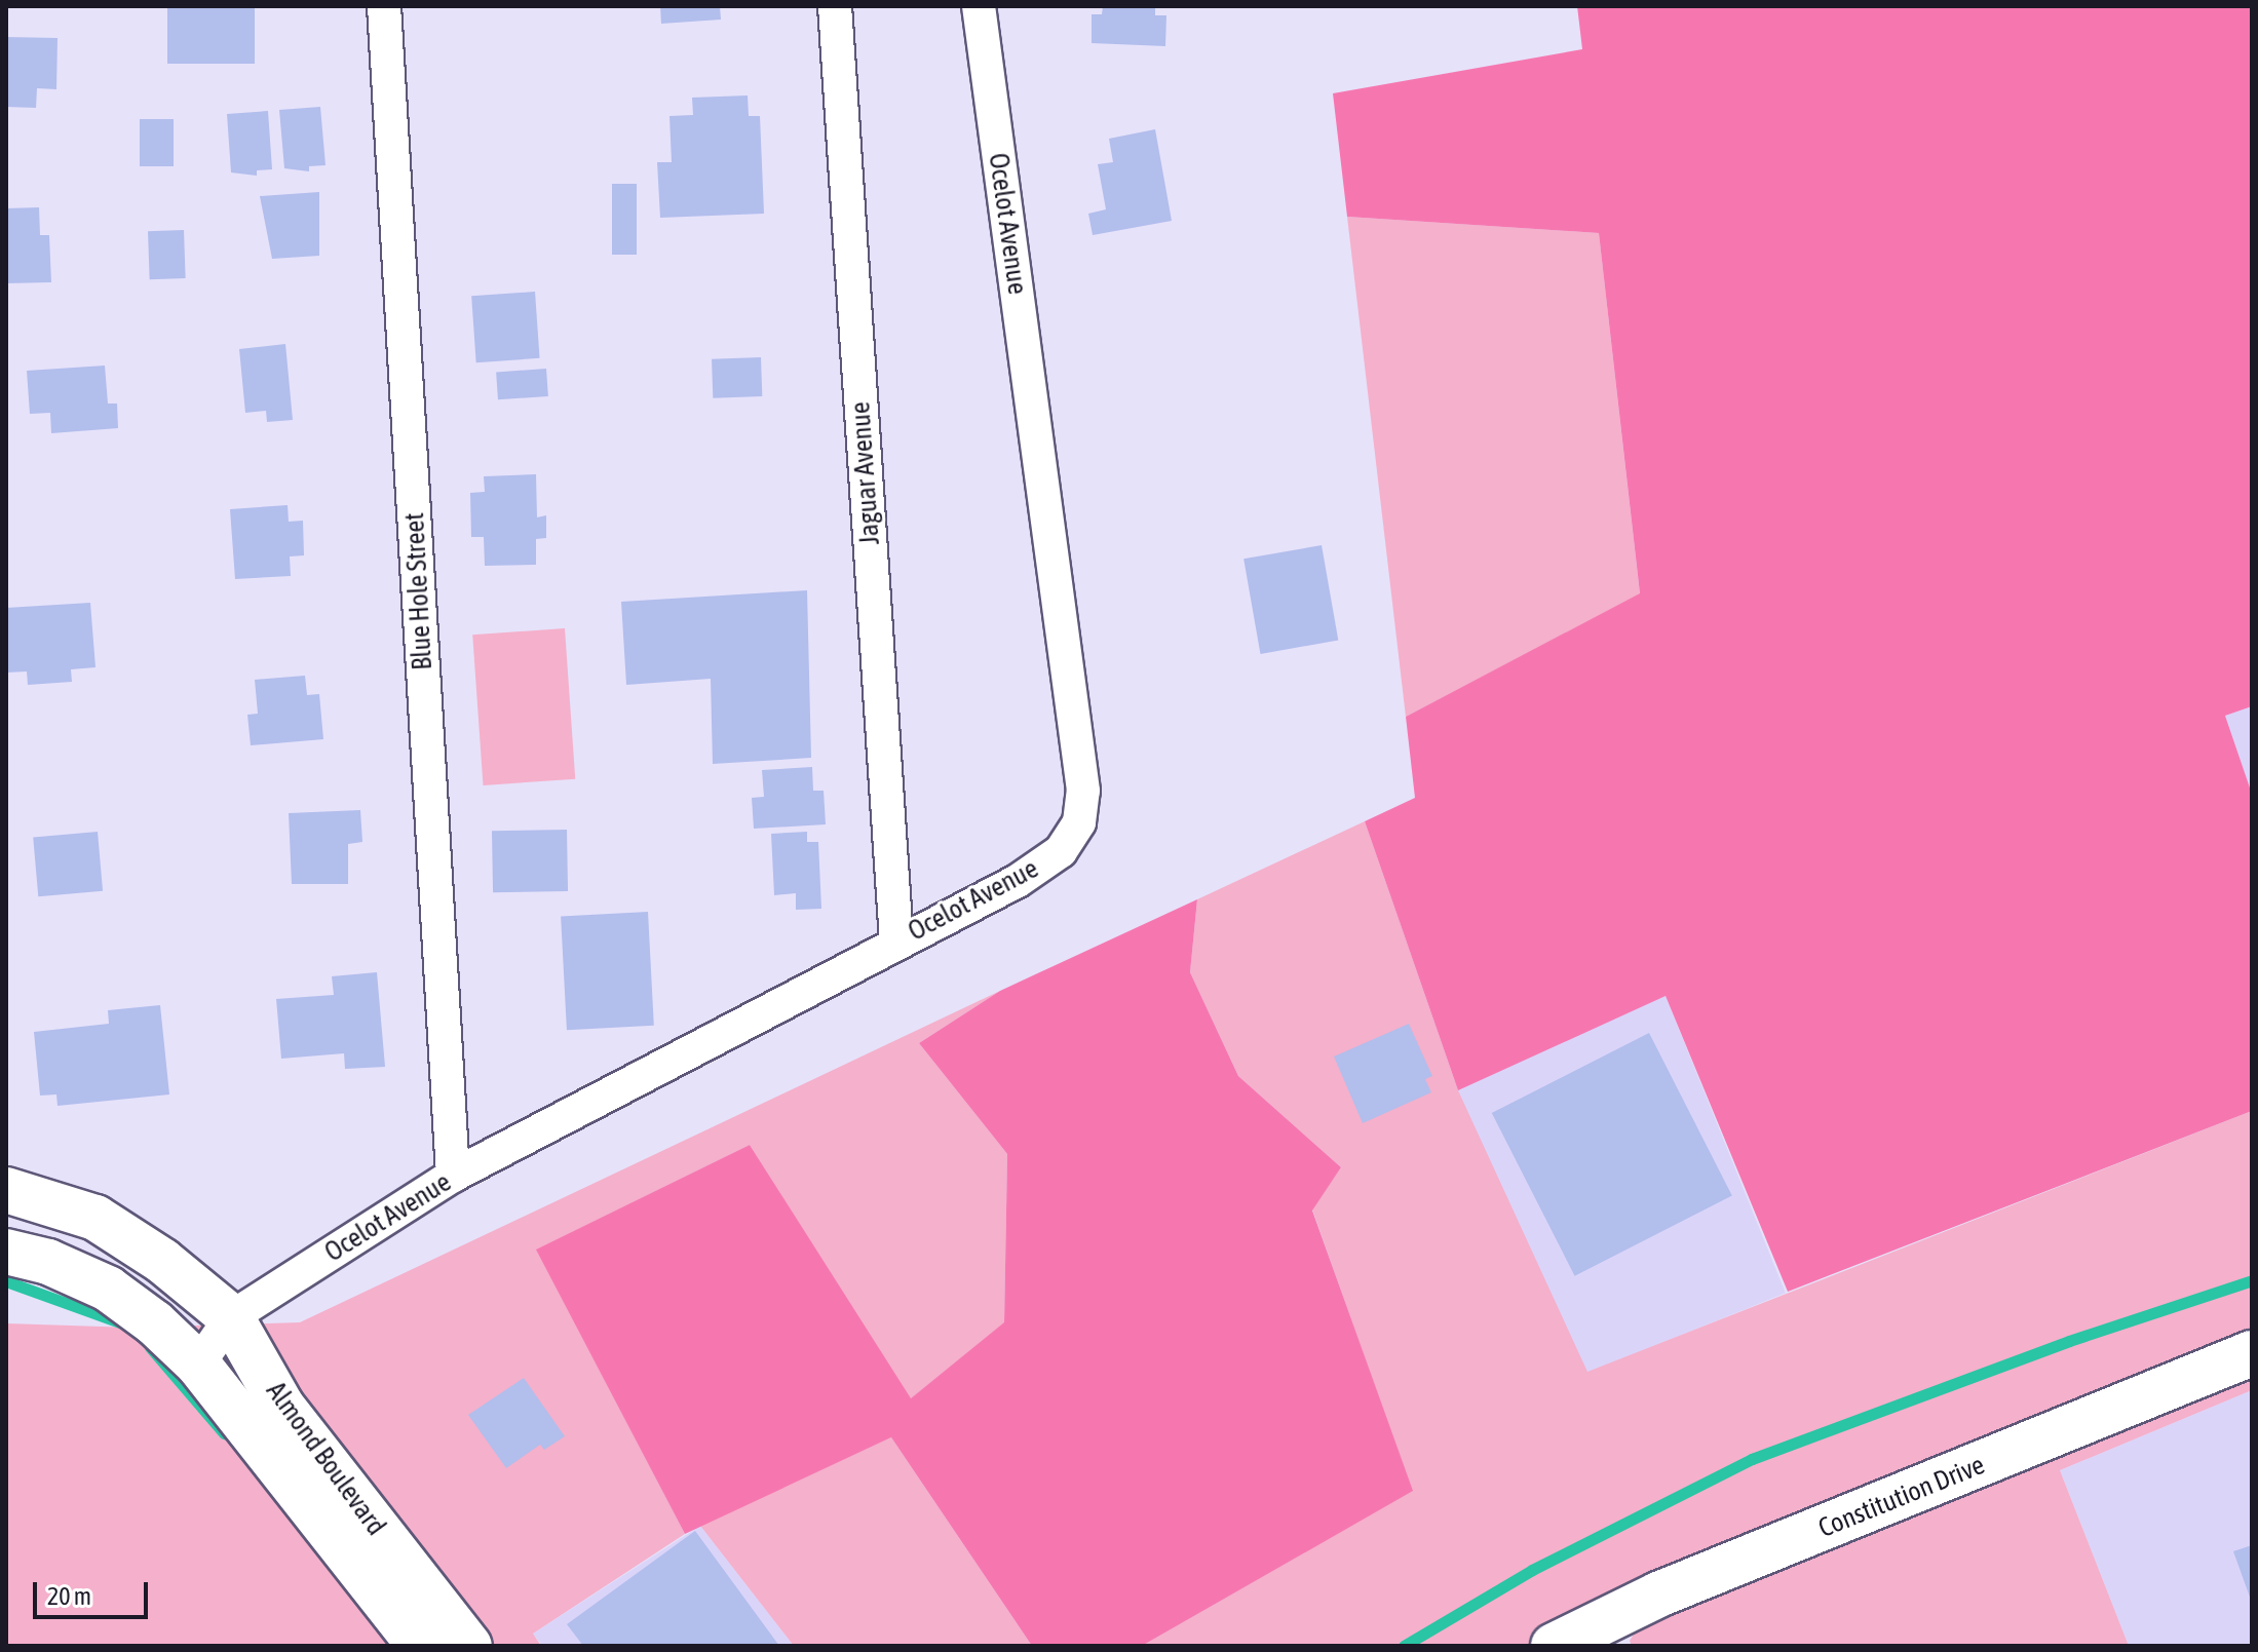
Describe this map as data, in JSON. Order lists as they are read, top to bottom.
{
  "streets": {
    "street": [
      "Ocelot Avenue",
      "Jaguar Avenue",
      "Blue Hole Street",
      "Almond Boulevard",
      "Constitution Drive"
    ]
  },
  "crossings": [
    ["Ocelot Avenue", "Jaguar Avenue"],
    ["Ocelot Avenue", "Blue Hole Street"],
    ["Ocelot Avenue", "Almond Boulevard"]
  ],
  "scale_bar": "20 m"
}
